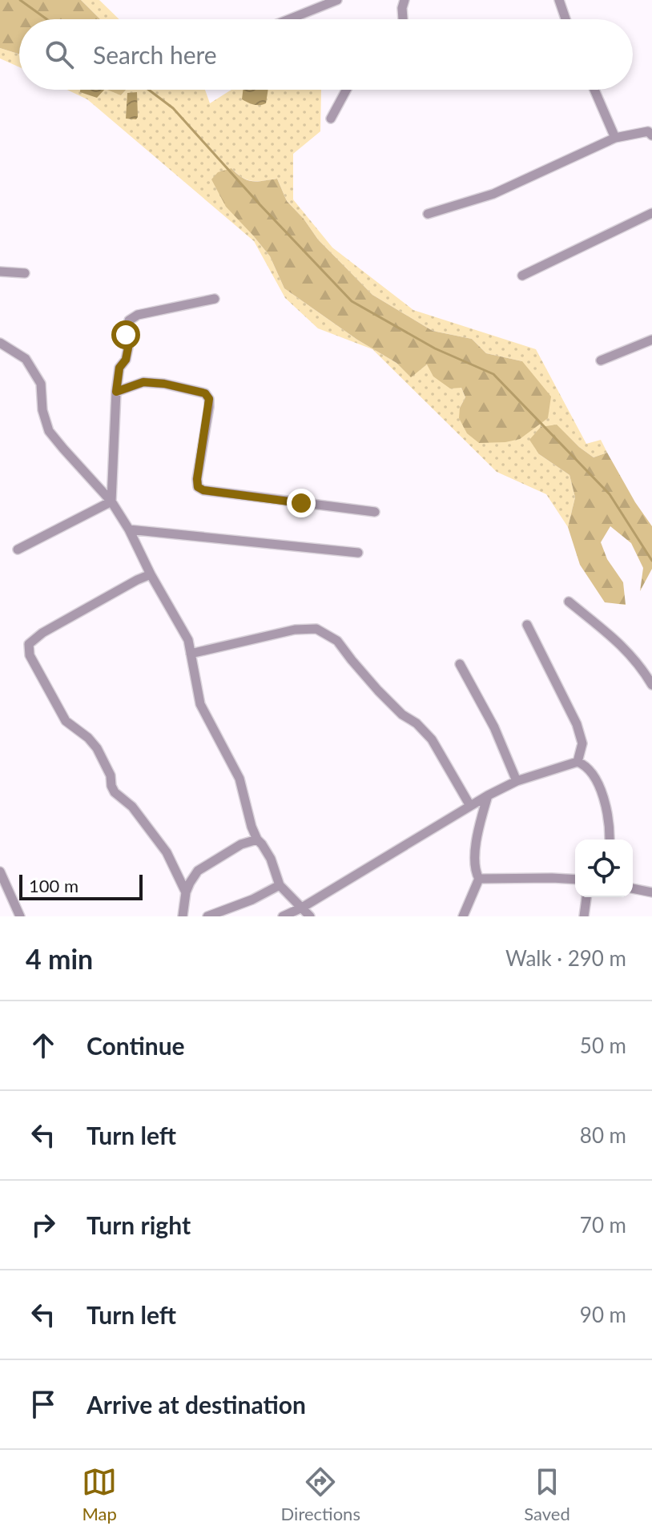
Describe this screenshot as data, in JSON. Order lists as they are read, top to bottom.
{
  "scale_bar": "100 m",
  "page": {
    "search": "Search here",
    "scale": "100 m",
    "heading": ["4 min", "Walk · 290 m"],
    "list": [
      ["Continue", "50 m"],
      ["Turn left", "80 m"],
      ["Turn right", "70 m"],
      ["Turn left", "90 m"],
      "Arrive at destination"
    ],
    "nav": ["Map", "Directions", "Saved"]
  }
}
